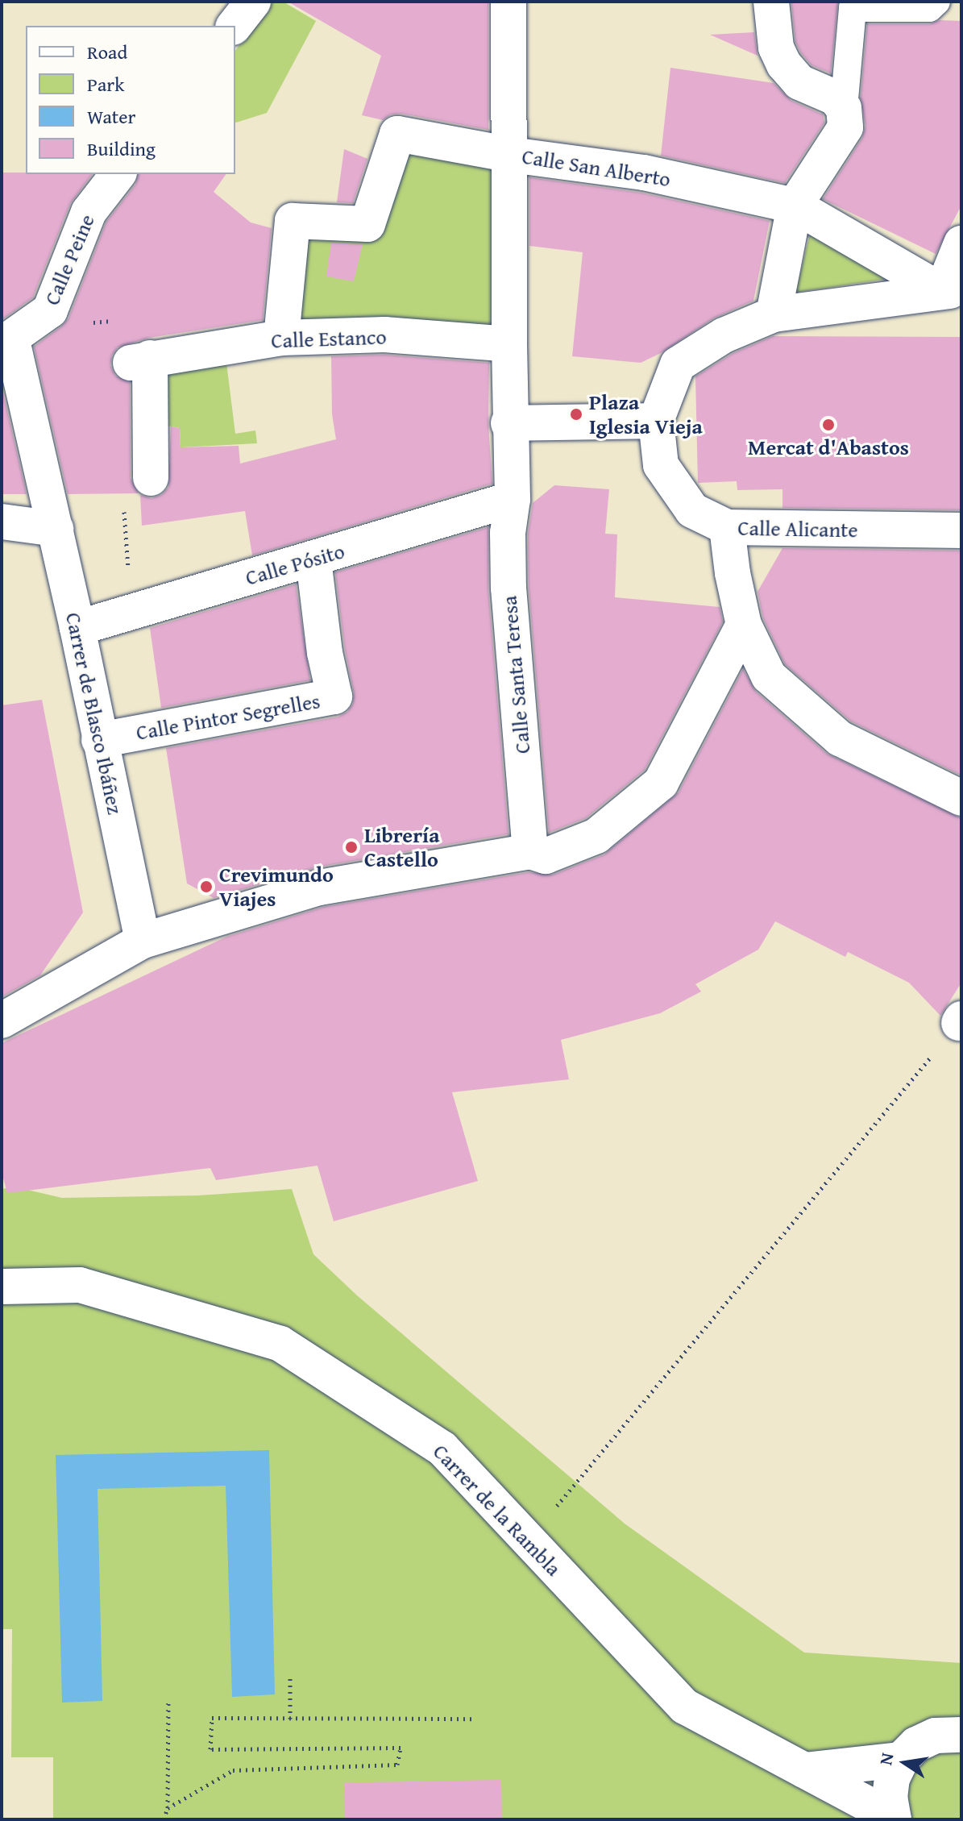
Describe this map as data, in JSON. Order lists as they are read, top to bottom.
{
  "streets": {
    "street": [
      "Calle San Alberto",
      "Calle Peine",
      "Calle Estanco",
      "Calle Alicante",
      "Calle Pósito",
      "Calle Santa Teresa",
      "Carrer de Blasco Ibáñez",
      "Calle Pintor Segrelles",
      "Carrer de la Rambla"
    ]
  },
  "crossings": [
    ["Calle San Alberto", "Calle Estanco"],
    ["Calle San Alberto", "Calle Santa Teresa"],
    ["Calle Peine", "Carrer de Blasco Ibáñez"],
    ["Calle Estanco", "Calle Santa Teresa"],
    ["Calle Pósito", "Calle Santa Teresa"],
    ["Calle Pósito", "Carrer de Blasco Ibáñez"],
    ["Calle Pósito", "Calle Pintor Segrelles"],
    ["Carrer de Blasco Ibáñez", "Calle Pintor Segrelles"]
  ],
  "places": [
    "Plaza Iglesia Vieja",
    "Mercat d'Abastos",
    "Librería Castello",
    "Crevimundo Viajes"
  ],
  "legend": [
    "Road",
    "Park",
    "Water",
    "Building"
  ],
  "north": "left"
}
